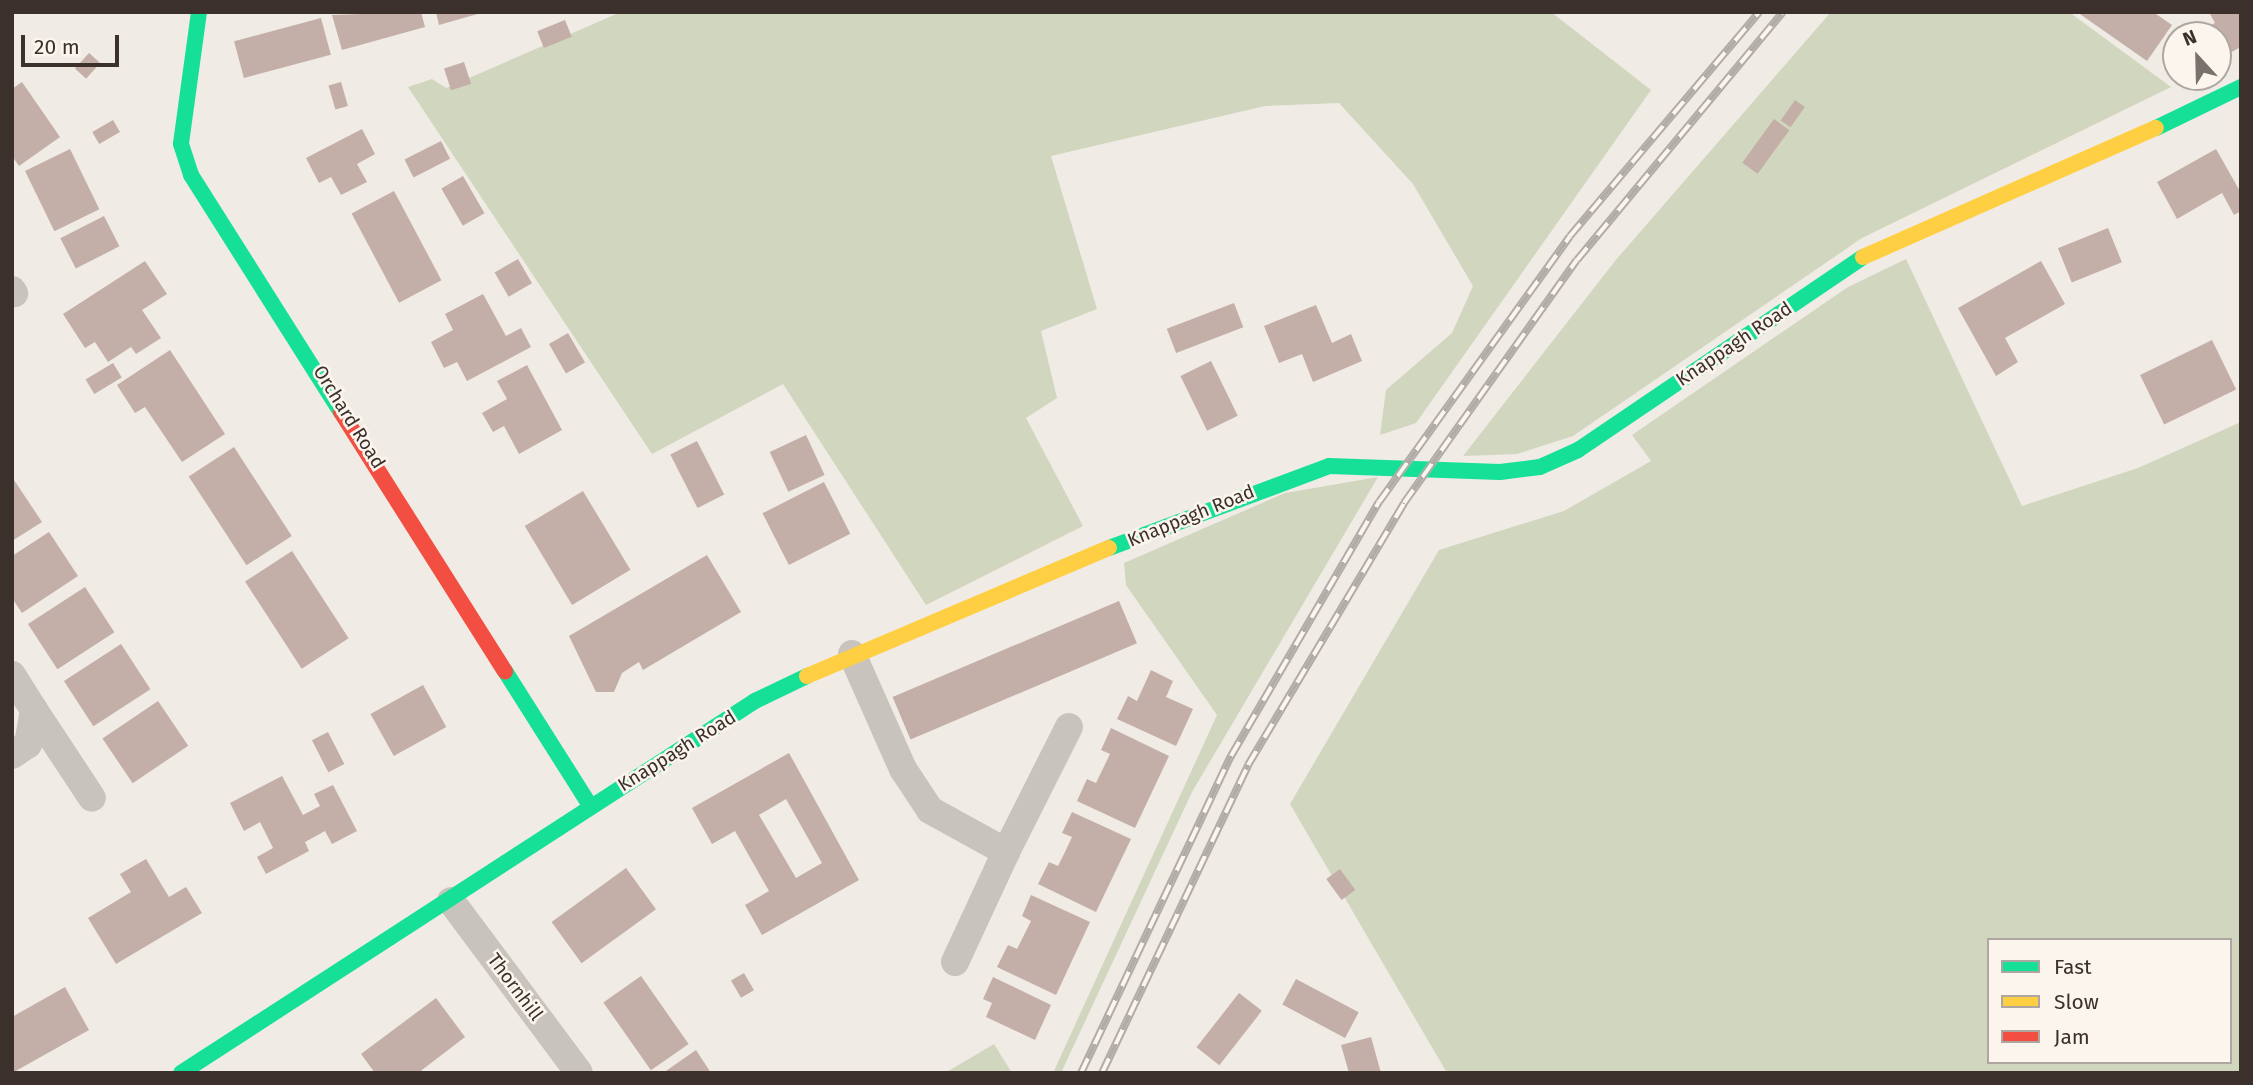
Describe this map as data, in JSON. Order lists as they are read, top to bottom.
{
  "streets": {
    "main road": ["Knappagh Road", "Orchard Road"],
    "street": ["Thornhill"]
  },
  "crossings": [
    ["Knappagh Road", "Orchard Road"],
    ["Knappagh Road", "Thornhill"]
  ],
  "legend": ["Fast", "Slow", "Jam"],
  "scale_bar": "20 m",
  "north": "top"
}
